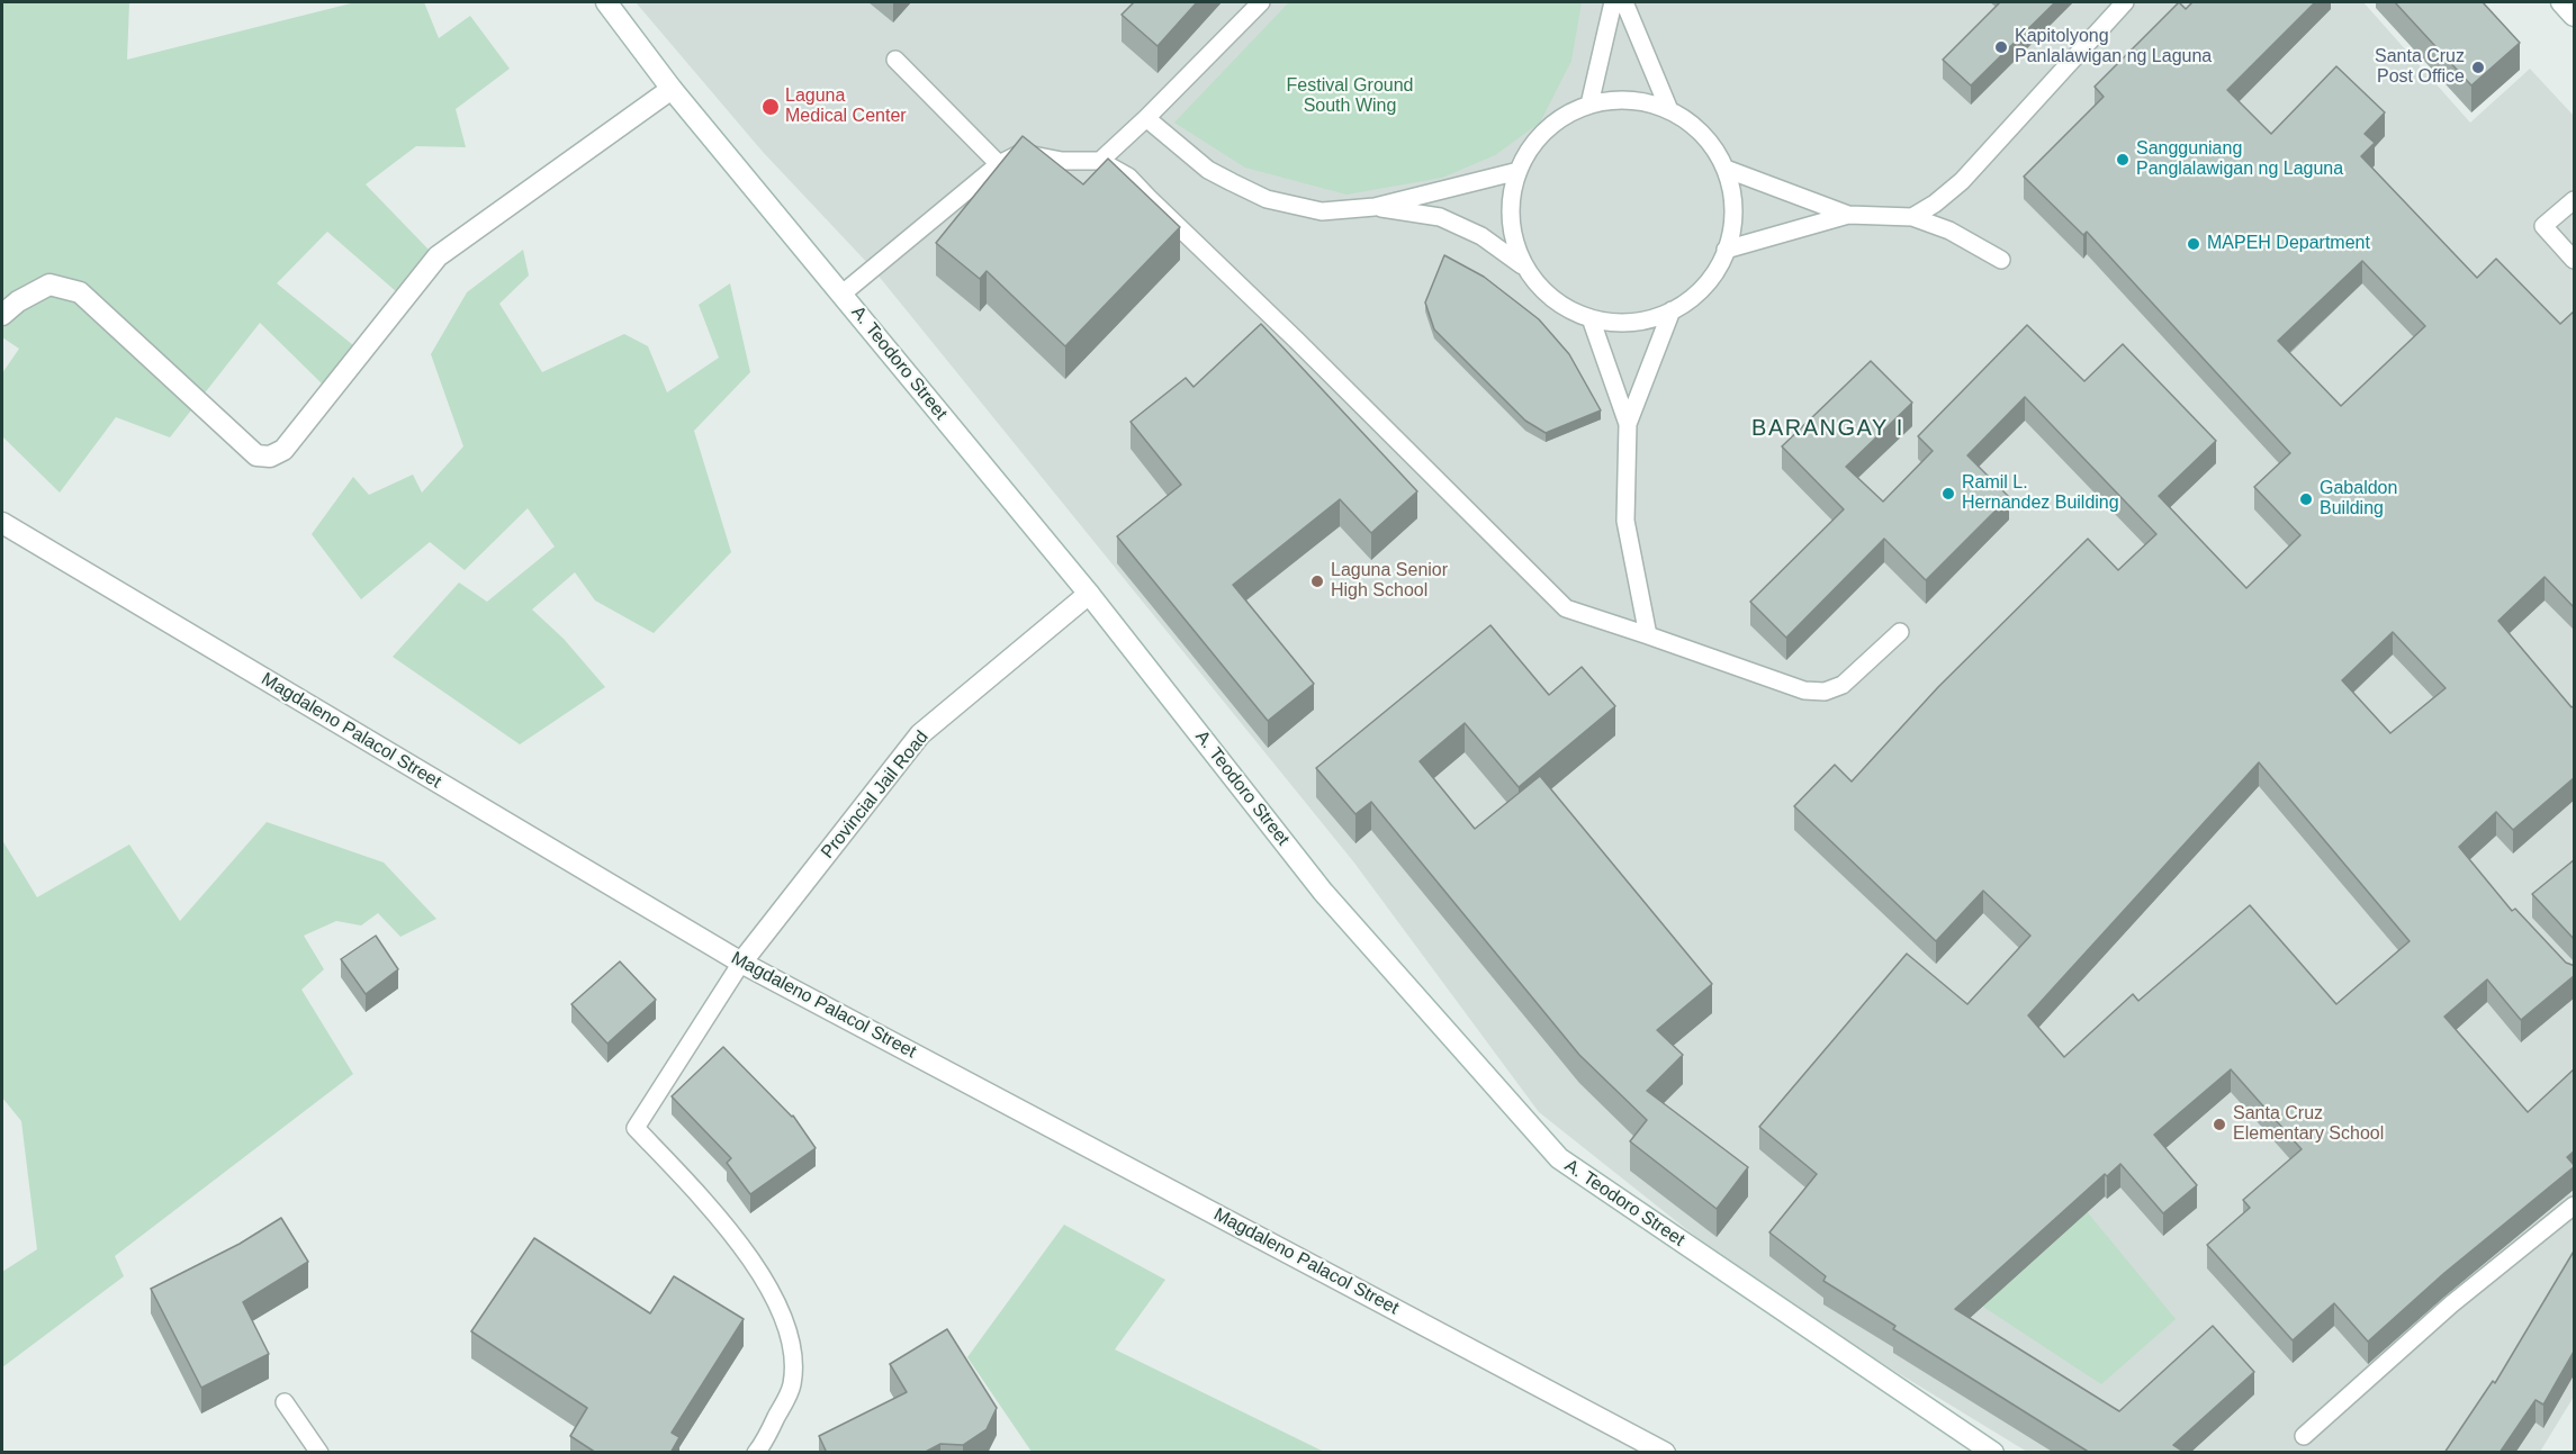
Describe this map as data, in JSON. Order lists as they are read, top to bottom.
{
  "streets": {
    "street": ["A. Teodoro Street", "Magdaleno Palacol Street", "Provincial Jail Road"]
  },
  "crossings": [
    ["A. Teodoro Street", "Provincial Jail Road"],
    ["Magdaleno Palacol Street", "Provincial Jail Road"]
  ],
  "districts": ["BARANGAY I"],
  "parks": ["Festival Ground South Wing"],
  "places": [
    "Kapitolyong Panlalawigan ng Laguna",
    "Santa Cruz Post Office",
    "Laguna Medical Center",
    "Sangguniang Panglalawigan ng Laguna",
    "MAPEH Department",
    "Ramil L. Hernandez Building",
    "Gabaldon Building",
    "Laguna Senior High School",
    "Santa Cruz Elementary School"
  ]
}
